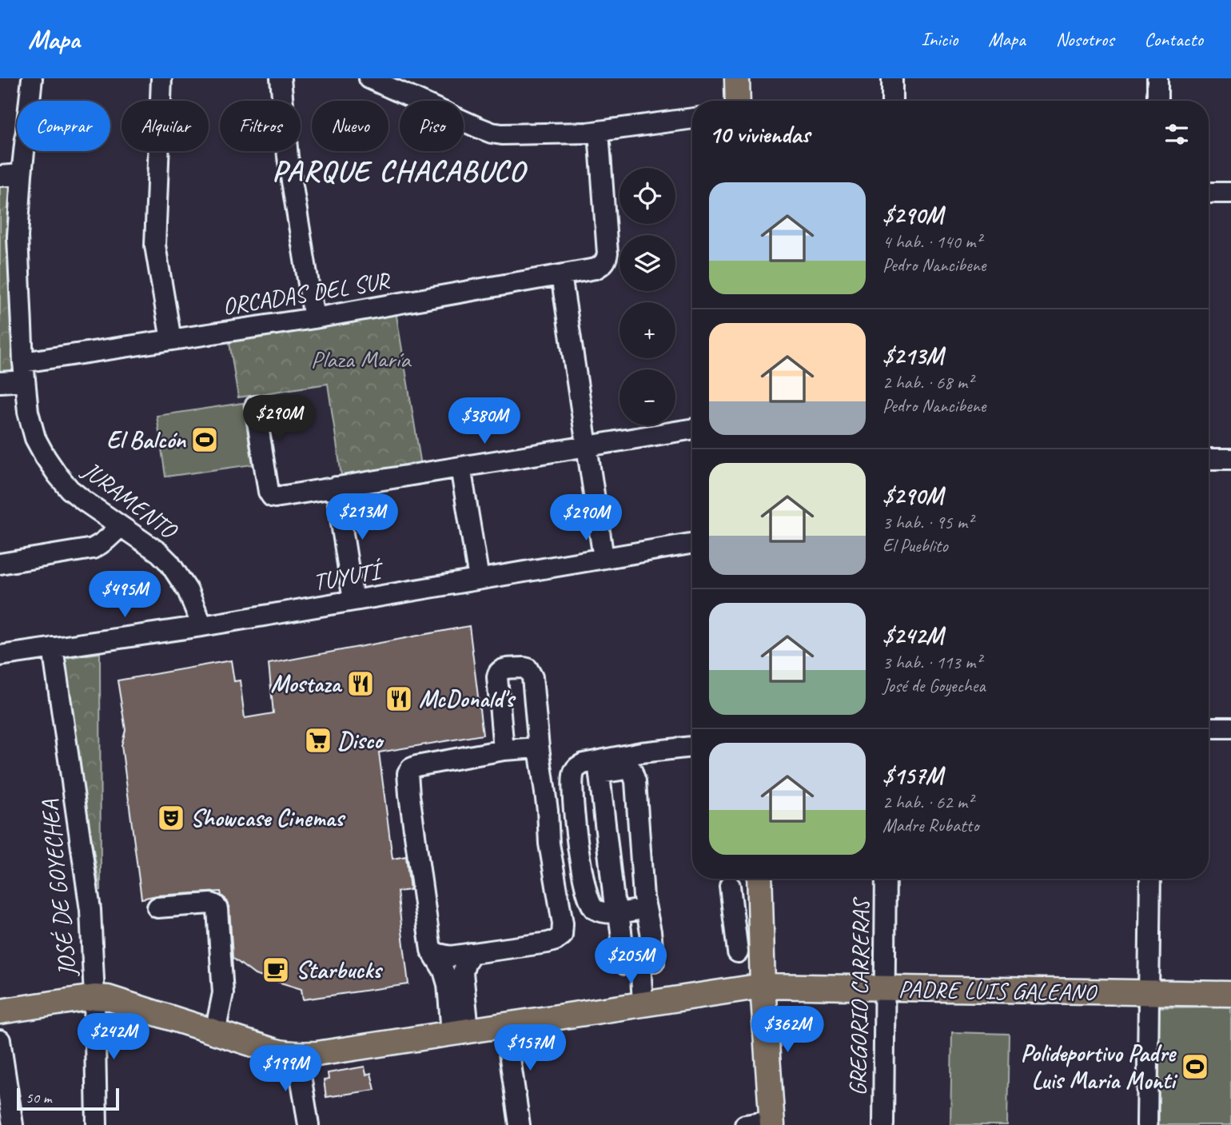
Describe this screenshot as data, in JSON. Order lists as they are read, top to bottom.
{
  "streets": {
    "main road": ["PADRE LUIS GALEANO"],
    "street": [
      "ORCADAS DEL SUR",
      "JURAMENTO",
      "TUYUTÍ",
      "JOSÉ DE GOYECHEA",
      "GREGORIO CARRERAS"
    ]
  },
  "crossings": [
    ["ORCADAS DEL SUR", "JURAMENTO"],
    ["JURAMENTO", "TUYUTÍ"],
    ["TUYUTÍ", "JOSÉ DE GOYECHEA"],
    ["JOSÉ DE GOYECHEA", "PADRE LUIS GALEANO"],
    ["PADRE LUIS GALEANO", "GREGORIO CARRERAS"]
  ],
  "districts": ["PARQUE CHACABUCO"],
  "parks": ["Plaza María"],
  "places": {
    "sports": ["El Balcón", "Polideportivo Padre Luis Maria Monti"],
    "restaurant": ["Mostaza", "McDonald's"],
    "supermarket": ["Disco"],
    "theatre": ["Showcase Cinemas"],
    "cafe": ["Starbucks"]
  },
  "scale_bar": "50 m",
  "page": {
    "header": "Mapa",
    "nav": [
      "Inicio",
      "Mapa",
      "Nosotros",
      "Contacto"
    ],
    "chip": [
      "Comprar",
      "Alquilar",
      "Filtros",
      "Nuevo",
      "Piso"
    ],
    "heading": "10 viviendas",
    "map_buttons": ["+", "−"],
    "list": [
      {
        "name": "$290M",
        "note": "4 hab. · 140 m² · Pedro Nancibene"
      },
      {
        "name": "$213M",
        "note": "2 hab. · 68 m² · Pedro Nancibene"
      },
      {
        "name": "$290M",
        "note": "3 hab. · 95 m² · El Pueblito"
      },
      {
        "name": "$242M",
        "note": "3 hab. · 113 m² · José de Goyechea"
      },
      {
        "name": "$157M",
        "note": "2 hab. · 62 m² · Madre Rubatto"
      }
    ],
    "price": [
      "$290M",
      "$380M",
      "$213M",
      "$290M",
      "$495M",
      "$205M",
      "$362M",
      "$242M",
      "$157M",
      "$199M"
    ],
    "scale": "50 m"
  }
}
